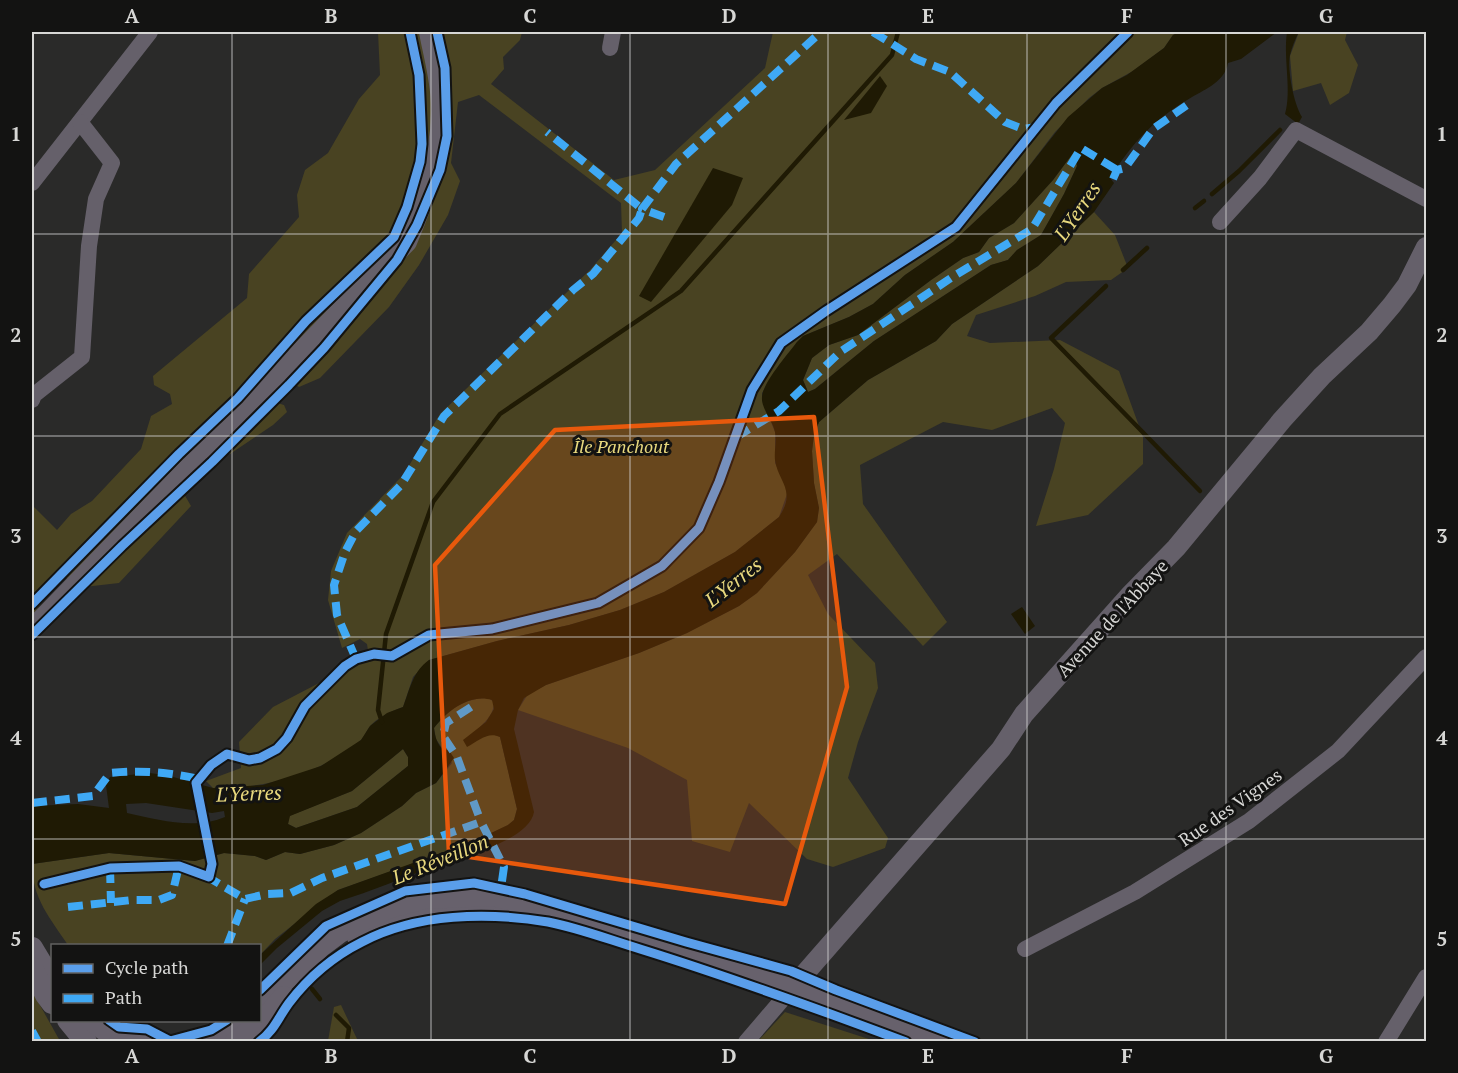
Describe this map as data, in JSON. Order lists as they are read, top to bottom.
{
  "streets": {
    "street": ["Avenue de l'Abbaye", "Rue des Vignes"]
  },
  "water": ["L'Yerres", "Le Réveillon"],
  "parks": ["Île Panchout"],
  "legend": ["Cycle path", "Path"],
  "grid": {
    "columns": [
      "A",
      "B",
      "C",
      "D",
      "E",
      "F",
      "G"
    ],
    "rows": [
      "1",
      "2",
      "3",
      "4",
      "5"
    ]
  }
}
